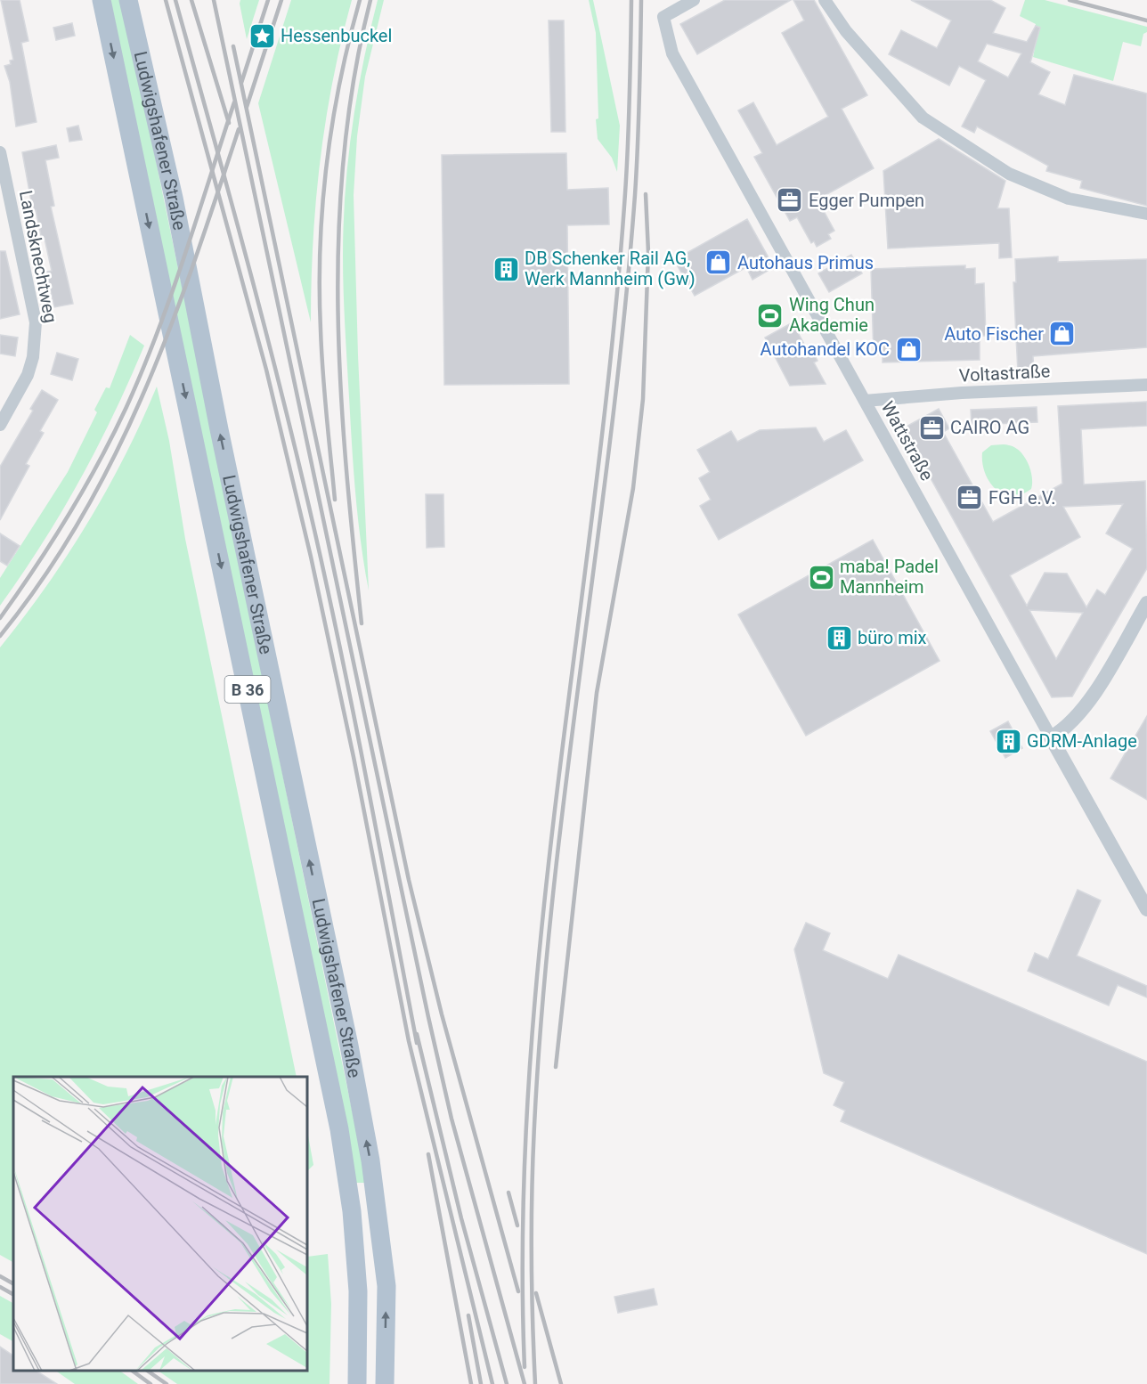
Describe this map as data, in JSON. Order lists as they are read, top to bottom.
{
  "streets": {
    "main road": ["Ludwigshafener Straße", "B 36"],
    "street": ["Landsknechtweg", "Voltastraße", "Wattstraße"]
  },
  "crossings": [
    ["Voltastraße", "Wattstraße"]
  ],
  "places": {
    "place": ["Hessenbuckel"],
    "office": ["Egger Pumpen", "CAIRO AG", "FGH e.V."],
    "shop": ["Autohaus Primus", "Auto Fischer", "Autohandel KOC"],
    "building": ["DB Schenker Rail AG, Werk Mannheim (Gw)", "büro mix", "GDRM-Anlage"],
    "sports": ["Wing Chun Akademie", "maba! Padel Mannheim"]
  }
}
